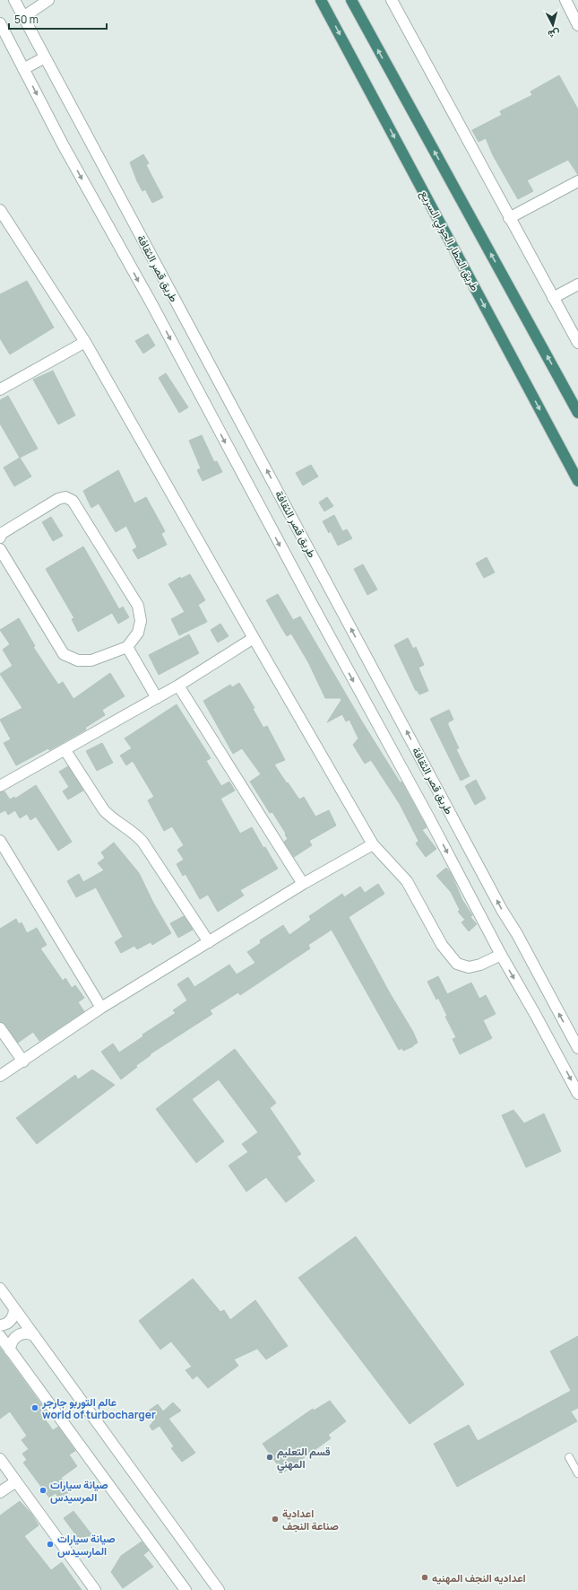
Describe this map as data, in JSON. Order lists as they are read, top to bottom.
{
  "streets": {
    "highway": ["طريق المطار الحولي السريع"],
    "street": ["طريق قصر الثقافة"]
  },
  "places": [
    "عالم التوربو جارجر world of turbocharger",
    "قسم التعليم المهني",
    "صيانة سيارات المرسيدس",
    "اعدادية صناعة النجف",
    "صيانة سيارات المارسيدس",
    "اعداديه النجف المهنيه"
  ],
  "scale_bar": "50 m",
  "north": "bottom"
}
